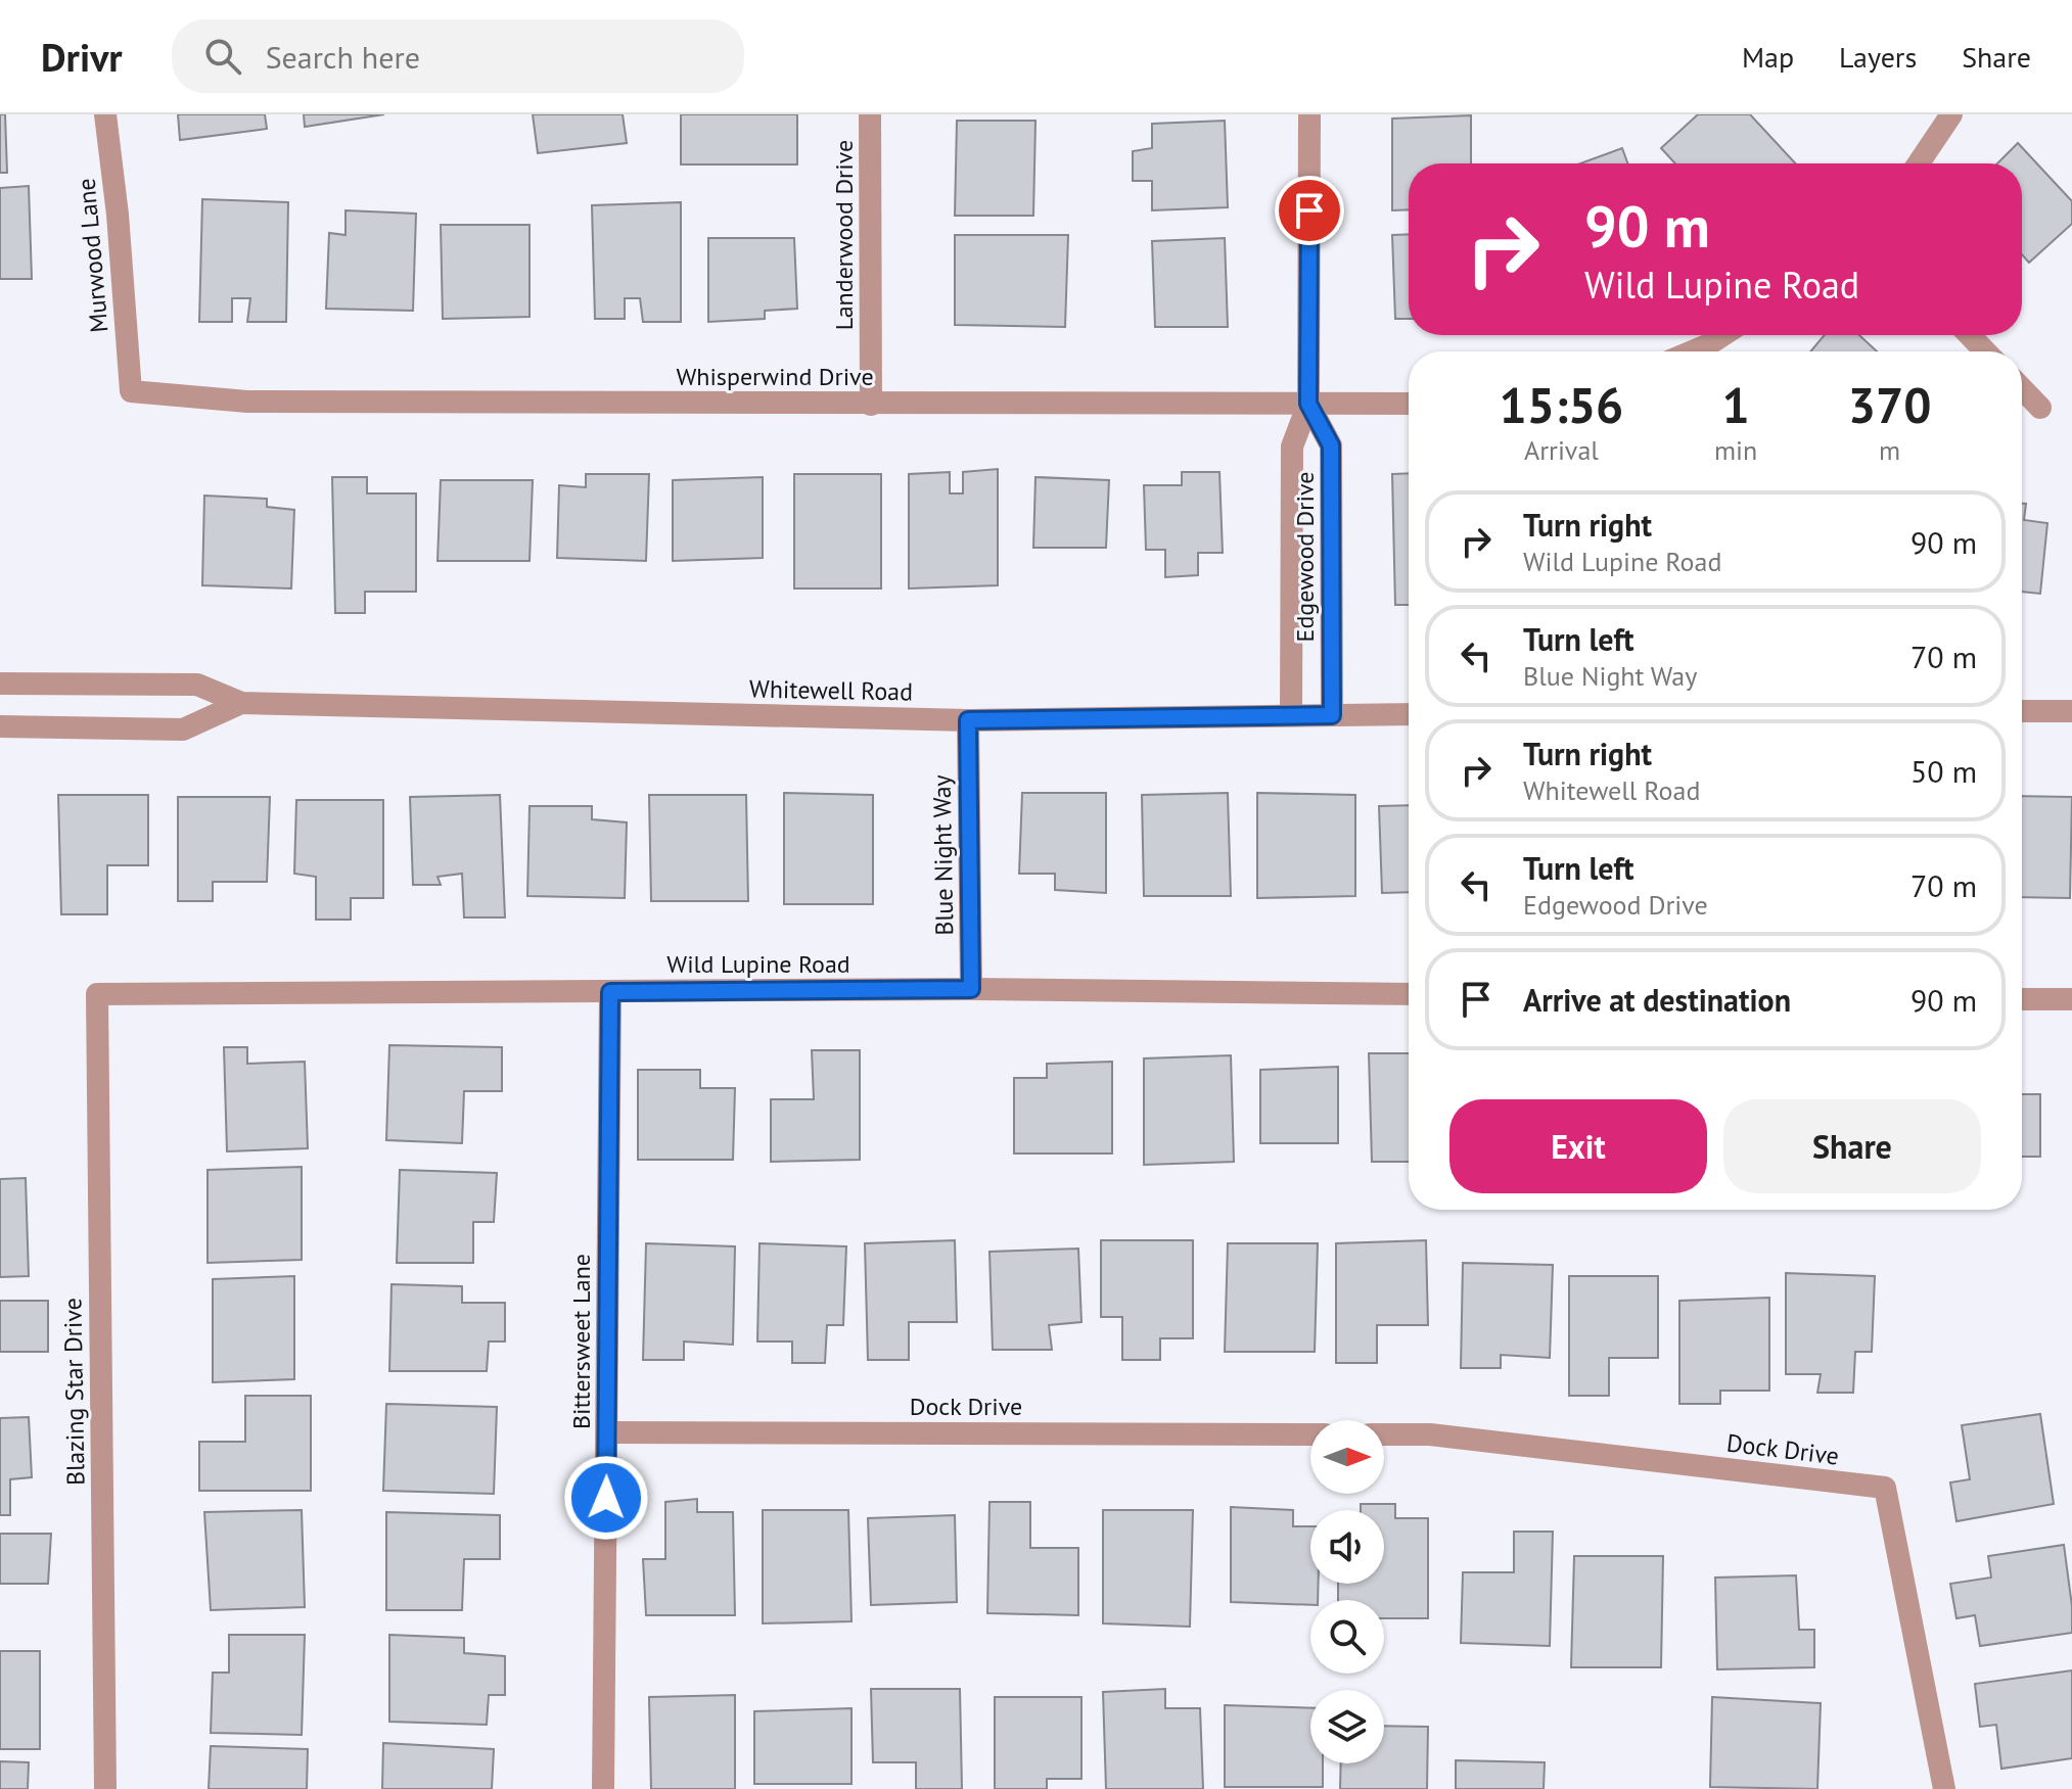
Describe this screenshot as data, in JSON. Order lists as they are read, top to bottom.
{
  "streets": {
    "street": [
      "Landerwood Drive",
      "Murwood Lane",
      "Whisperwind Drive",
      "Edgewood Drive",
      "Whitewell Road",
      "Blue Night Way",
      "Wild Lupine Road",
      "Bittersweet Lane",
      "Blazing Star Drive",
      "Dock Drive"
    ]
  },
  "crossings": [
    ["Landerwood Drive", "Whisperwind Drive"],
    ["Murwood Lane", "Whisperwind Drive"],
    ["Whisperwind Drive", "Edgewood Drive"],
    ["Edgewood Drive", "Whitewell Road"],
    ["Whitewell Road", "Blue Night Way"],
    ["Blue Night Way", "Wild Lupine Road"],
    ["Wild Lupine Road", "Bittersweet Lane"],
    ["Wild Lupine Road", "Blazing Star Drive"],
    ["Bittersweet Lane", "Dock Drive"]
  ],
  "north": "right",
  "page": {
    "header": "Drivr",
    "search": "Search here",
    "nav": ["Map", "Layers", "Share"],
    "turn": ["90 m", "Wild Lupine Road"],
    "eta": [
      "15:56",
      "Arrival",
      "1",
      "min",
      "370",
      "m"
    ],
    "list": [
      {
        "name": "Turn right",
        "note": "Wild Lupine Road",
        "value": "90 m"
      },
      {
        "name": "Turn left",
        "note": "Blue Night Way",
        "value": "70 m"
      },
      {
        "name": "Turn right",
        "note": "Whitewell Road",
        "value": "50 m"
      },
      {
        "name": "Turn left",
        "note": "Edgewood Drive",
        "value": "70 m"
      },
      {
        "name": "Arrive at destination",
        "value": "90 m"
      }
    ],
    "buttons": ["Exit", "Share"]
  }
}
